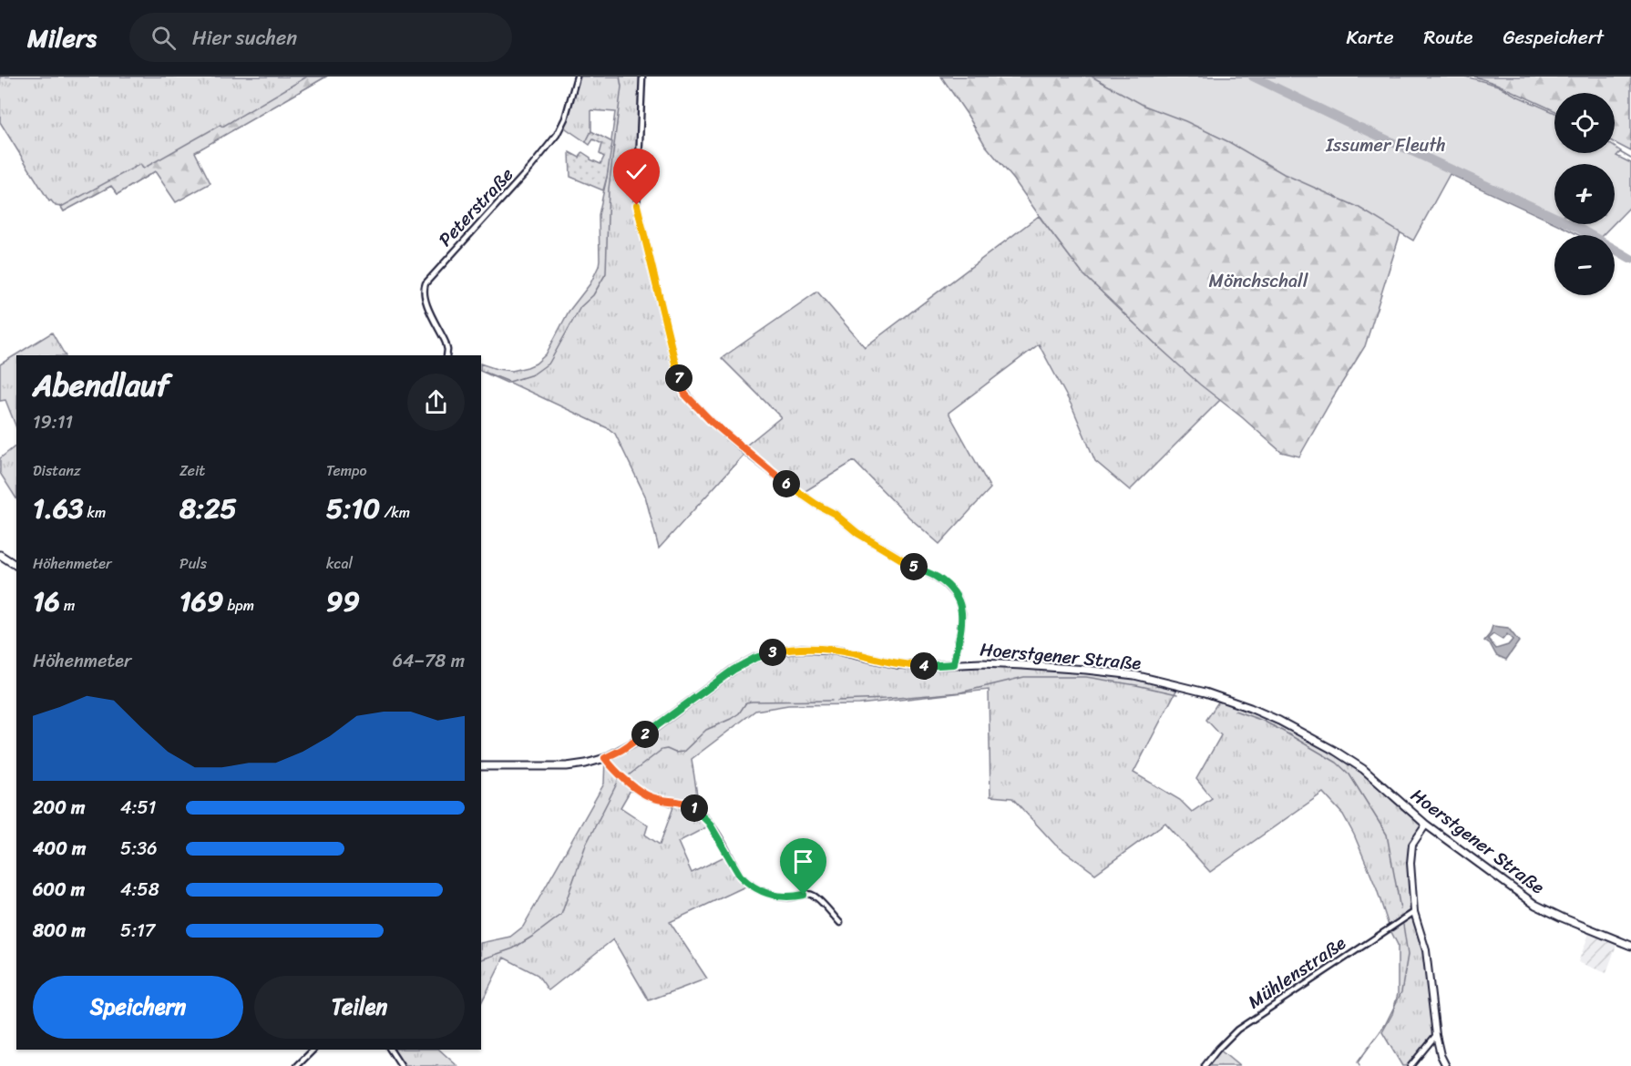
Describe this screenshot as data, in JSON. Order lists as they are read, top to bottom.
{
  "streets": {
    "main road": ["Hoerstgener Straße"],
    "street": ["Peterstraße", "Mühlenstraße"]
  },
  "parks": ["Issumer Fleuth", "Mönchschall"],
  "page": {
    "header": "Milers",
    "search": "Hier suchen",
    "nav": ["Karte", "Route", "Gespeichert"],
    "map_buttons": ["+", "−"],
    "heading": ["Abendlauf", "19:11"],
    "pins": [
      "7",
      "6",
      "5",
      "3",
      "4",
      "2",
      "1"
    ],
    "stats": [
      ["Distanz", "1.63 km"],
      ["Zeit", "8:25"],
      ["Tempo", "5:10 /km"],
      ["Höhenmeter", "16 m"],
      ["Puls", "169 bpm"],
      ["kcal", "99"]
    ],
    "chart": ["Höhenmeter", "64–78 m"],
    "list": [
      {
        "name": "200 m",
        "note": "4:51"
      },
      {
        "name": "400 m",
        "note": "5:36"
      },
      {
        "name": "600 m",
        "note": "4:58"
      },
      {
        "name": "800 m",
        "note": "5:17"
      }
    ],
    "buttons": ["Speichern", "Teilen"]
  }
}
